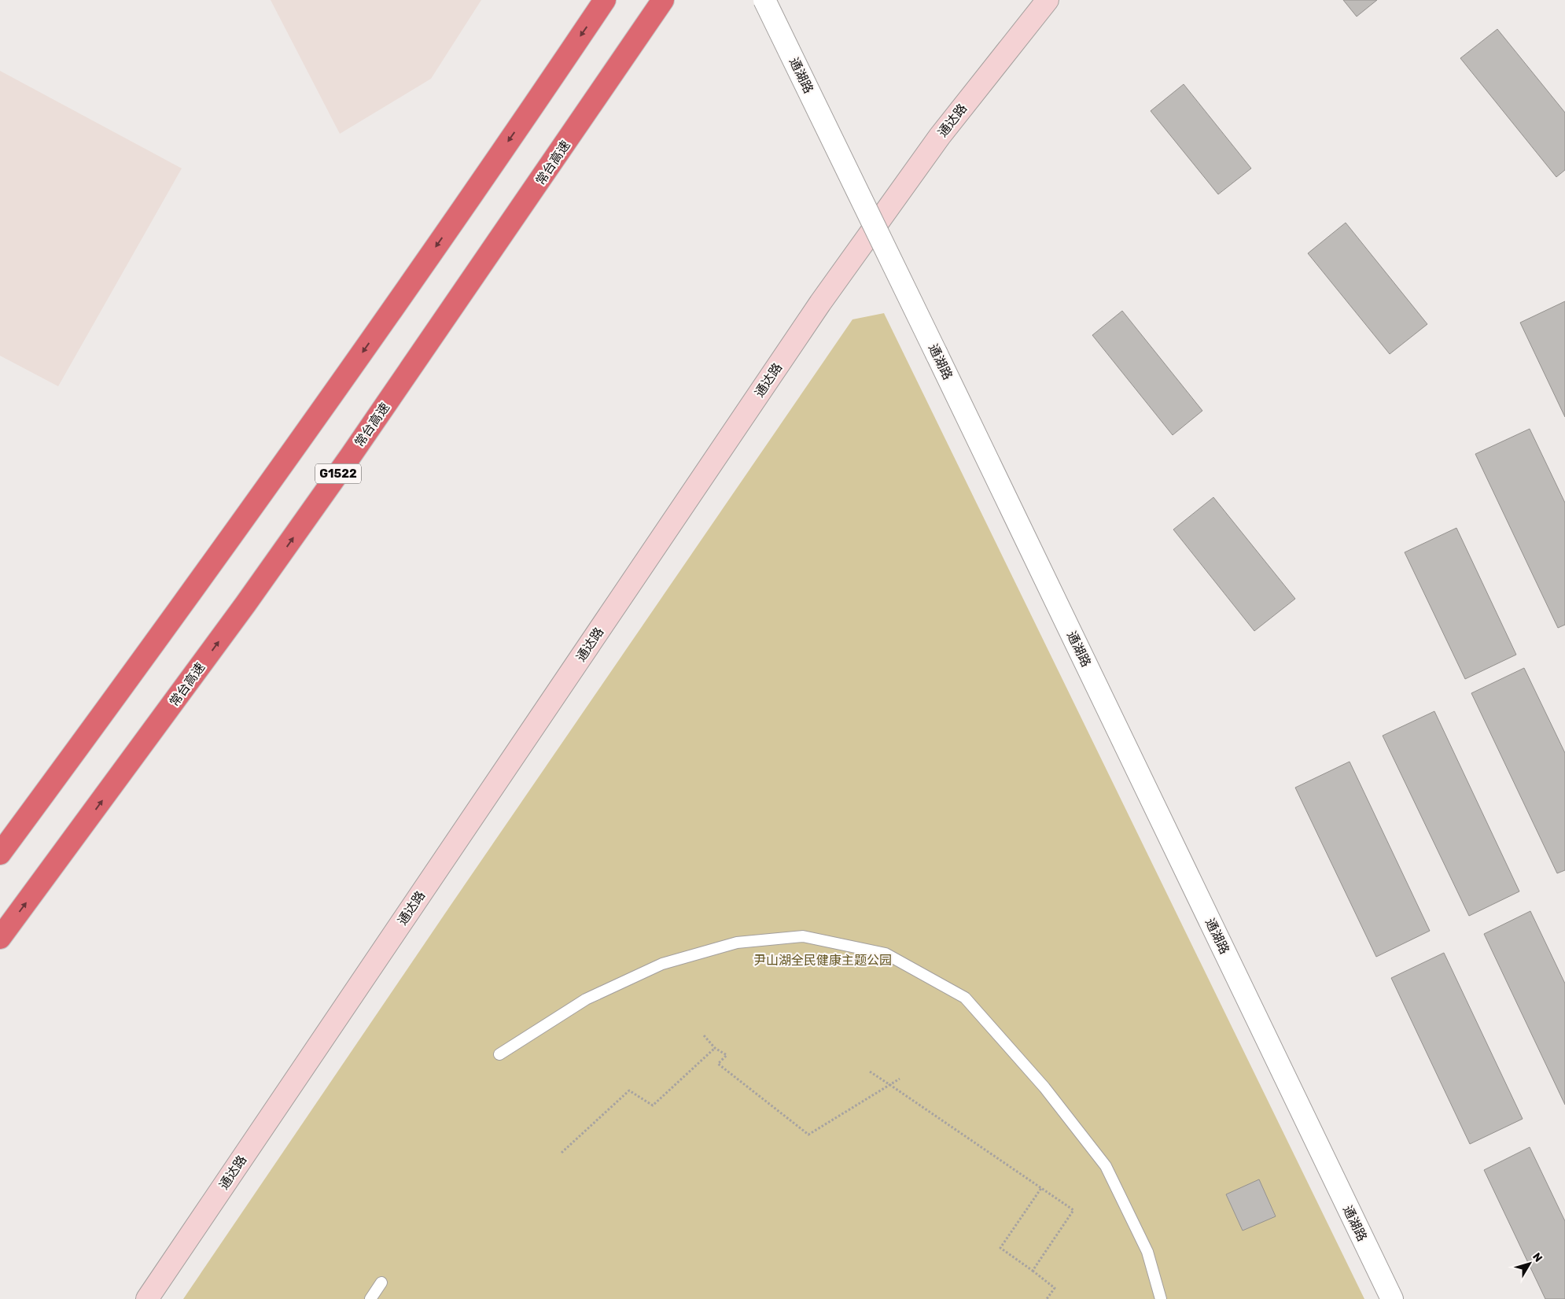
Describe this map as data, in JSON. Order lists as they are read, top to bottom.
{
  "streets": {
    "highway": ["常台高速", "G1522"],
    "main road": ["通达路"],
    "street": ["通湖路"]
  },
  "parks": ["尹山湖全民健康主题公园"],
  "north": "top right"
}
